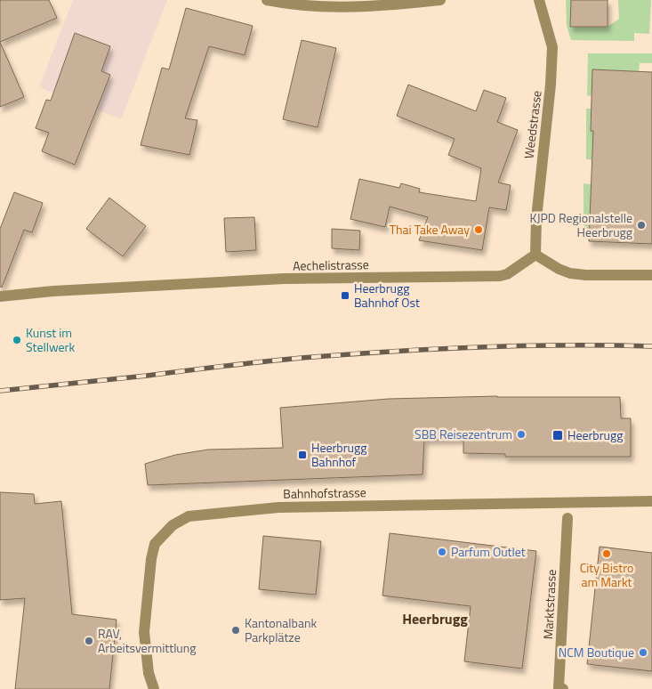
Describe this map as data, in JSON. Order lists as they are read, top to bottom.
{
  "streets": {
    "street": [
      "Weedstrasse",
      "Aechelistrasse",
      "Bahnhofstrasse",
      "Marktstrasse"
    ]
  },
  "crossings": [
    ["Weedstrasse", "Aechelistrasse"]
  ],
  "districts": ["Heerbrugg"],
  "places": {
    "other": [
      "KJPD Regionalstelle Heerbrugg",
      "Thai Take Away",
      "Kunst im Stellwerk",
      "SBB Reisezentrum",
      "Parfum Outlet",
      "City Bistro am Markt",
      "Kantonalbank Parkplätze",
      "RAV, Arbeitsvermittlung",
      "NCM Boutique"
    ],
    "transit": ["Heerbrugg Bahnhof Ost", "Heerbrugg", "Heerbrugg Bahnhof"]
  }
}
